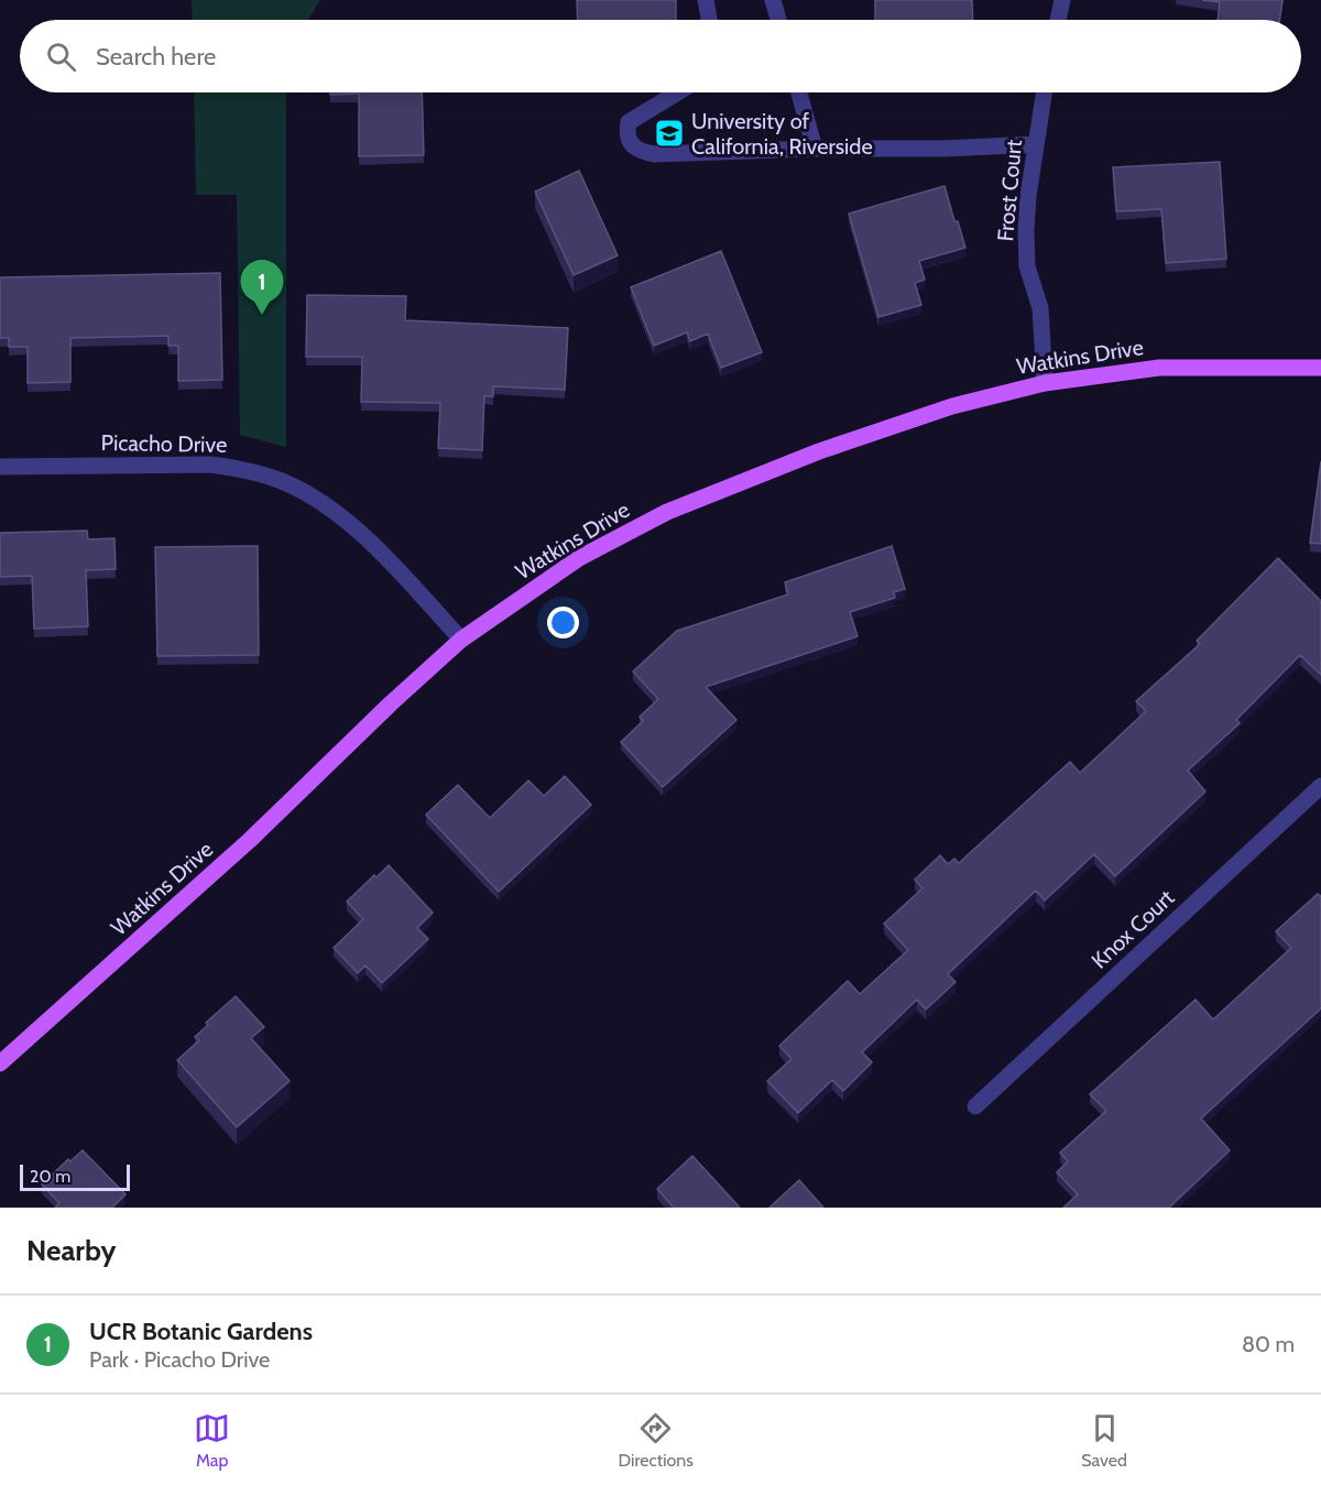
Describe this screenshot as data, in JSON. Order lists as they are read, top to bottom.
{
  "streets": {
    "main road": ["Watkins Drive"],
    "street": ["Frost Court", "Picacho Drive", "Knox Court"]
  },
  "crossings": [
    ["Frost Court", "Watkins Drive"],
    ["Watkins Drive", "Picacho Drive"]
  ],
  "places": {
    "school or university": ["University of California, Riverside"]
  },
  "scale_bar": "20 m",
  "page": {
    "search": "Search here",
    "pins": "1",
    "scale": "20 m",
    "heading": "Nearby",
    "list": [
      {
        "mark": "1",
        "name": "UCR Botanic Gardens",
        "note": "Park · Picacho Drive",
        "value": "80 m"
      }
    ],
    "nav": ["Map", "Directions", "Saved"]
  }
}
